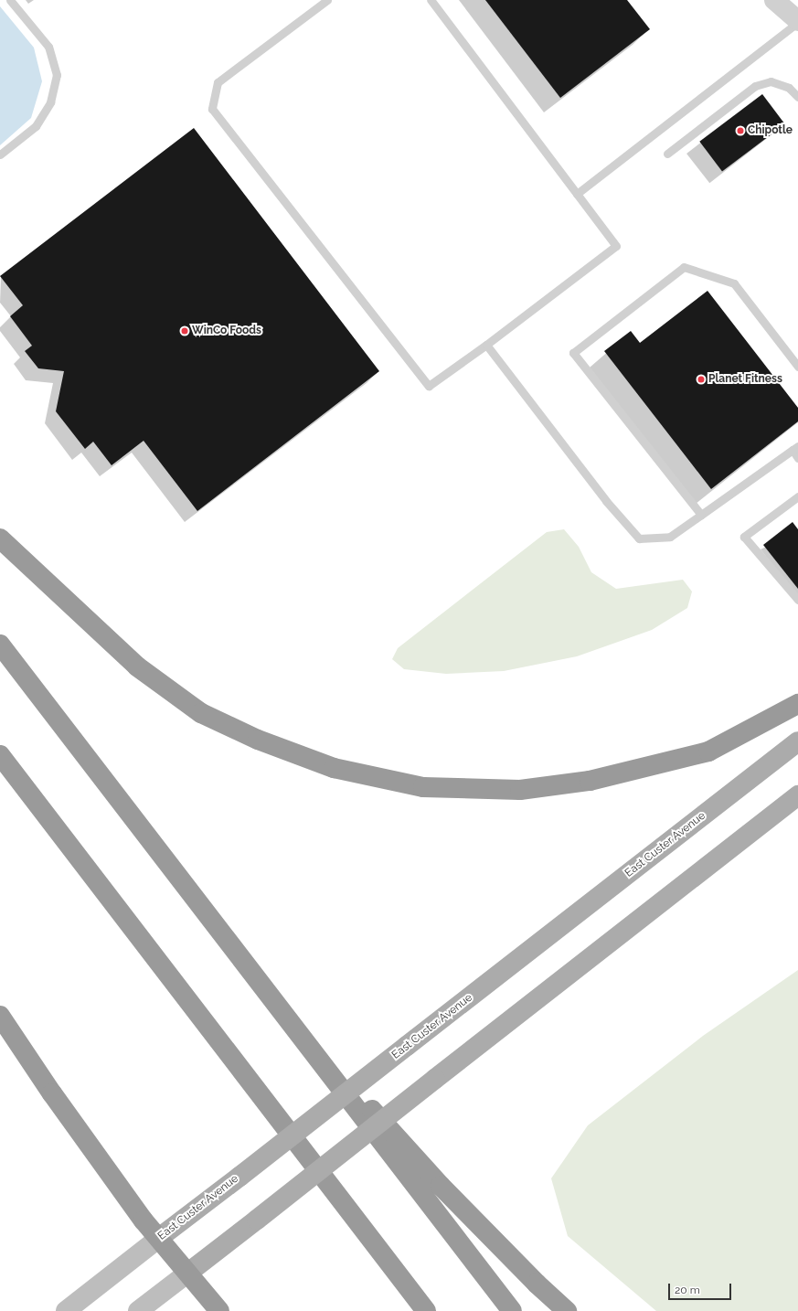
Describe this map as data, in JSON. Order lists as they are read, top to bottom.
{
  "streets": {
    "main road": ["East Custer Avenue"]
  },
  "places": ["Chipotle", "WinCo Foods", "Planet Fitness"],
  "scale_bar": "20 m"
}
